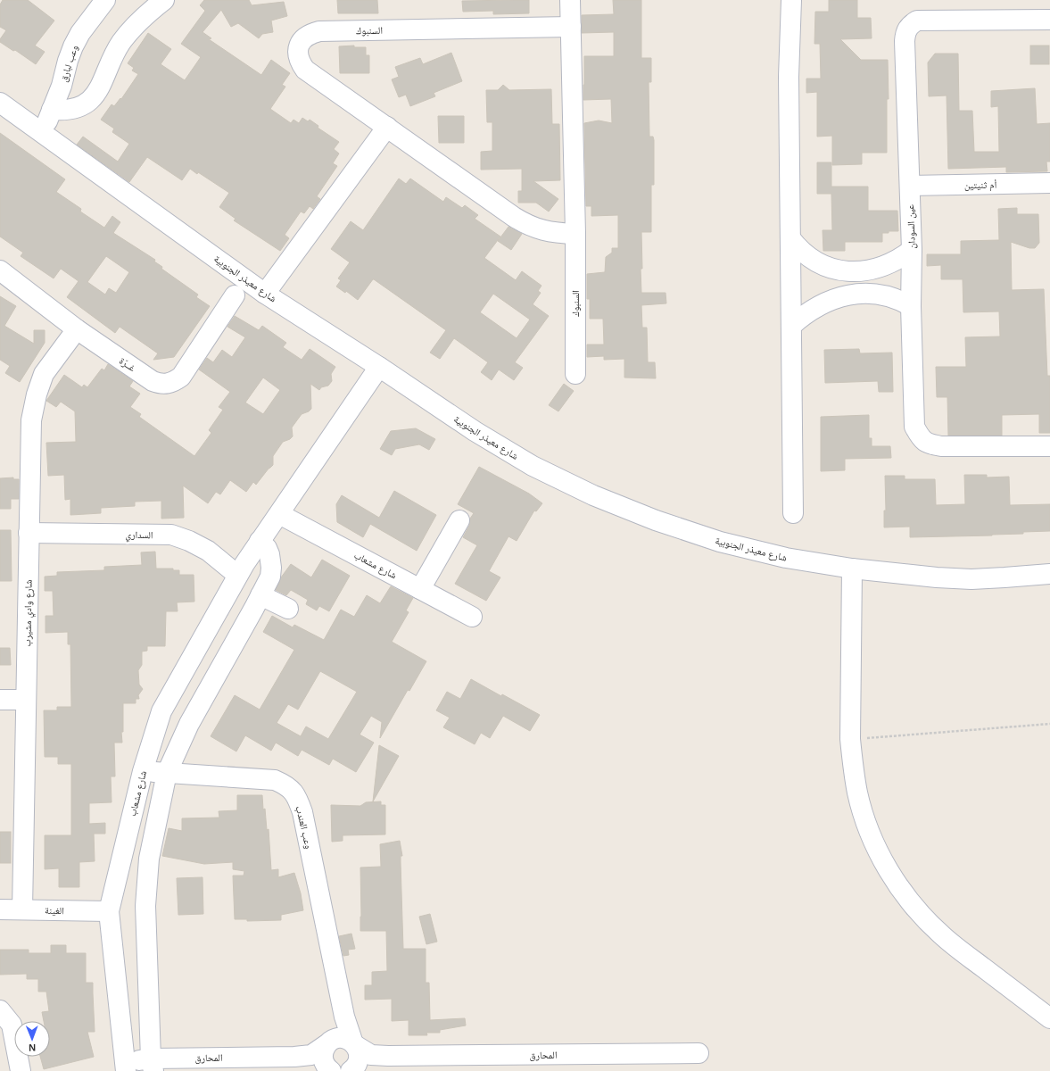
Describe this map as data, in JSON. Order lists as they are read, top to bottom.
{
  "streets": {
    "street": [
      "السنبوك",
      "وعب لبارق",
      "أم ثنيتين",
      "عين السودان",
      "شارع معيذر الجنوبية",
      "غــرّة",
      "السداري",
      "شارع مشعاب",
      "شارع وادي مشيرب",
      "وعب العندب",
      "الغينة",
      "المحارق"
    ]
  },
  "crossings": [
    ["وعب لبارق", "شارع معيذر الجنوبية"],
    ["أم ثنيتين", "عين السودان"],
    ["شارع معيذر الجنوبية", "شارع مشعاب"],
    ["غــرّة", "شارع وادي مشيرب"],
    ["السداري", "شارع مشعاب"],
    ["السداري", "شارع وادي مشيرب"],
    ["شارع مشعاب", "وعب العندب"],
    ["شارع مشعاب", "الغينة"],
    ["شارع مشعاب", "المحارق"],
    ["شارع وادي مشيرب", "الغينة"],
    ["وعب العندب", "المحارق"]
  ],
  "north": "bottom"
}
